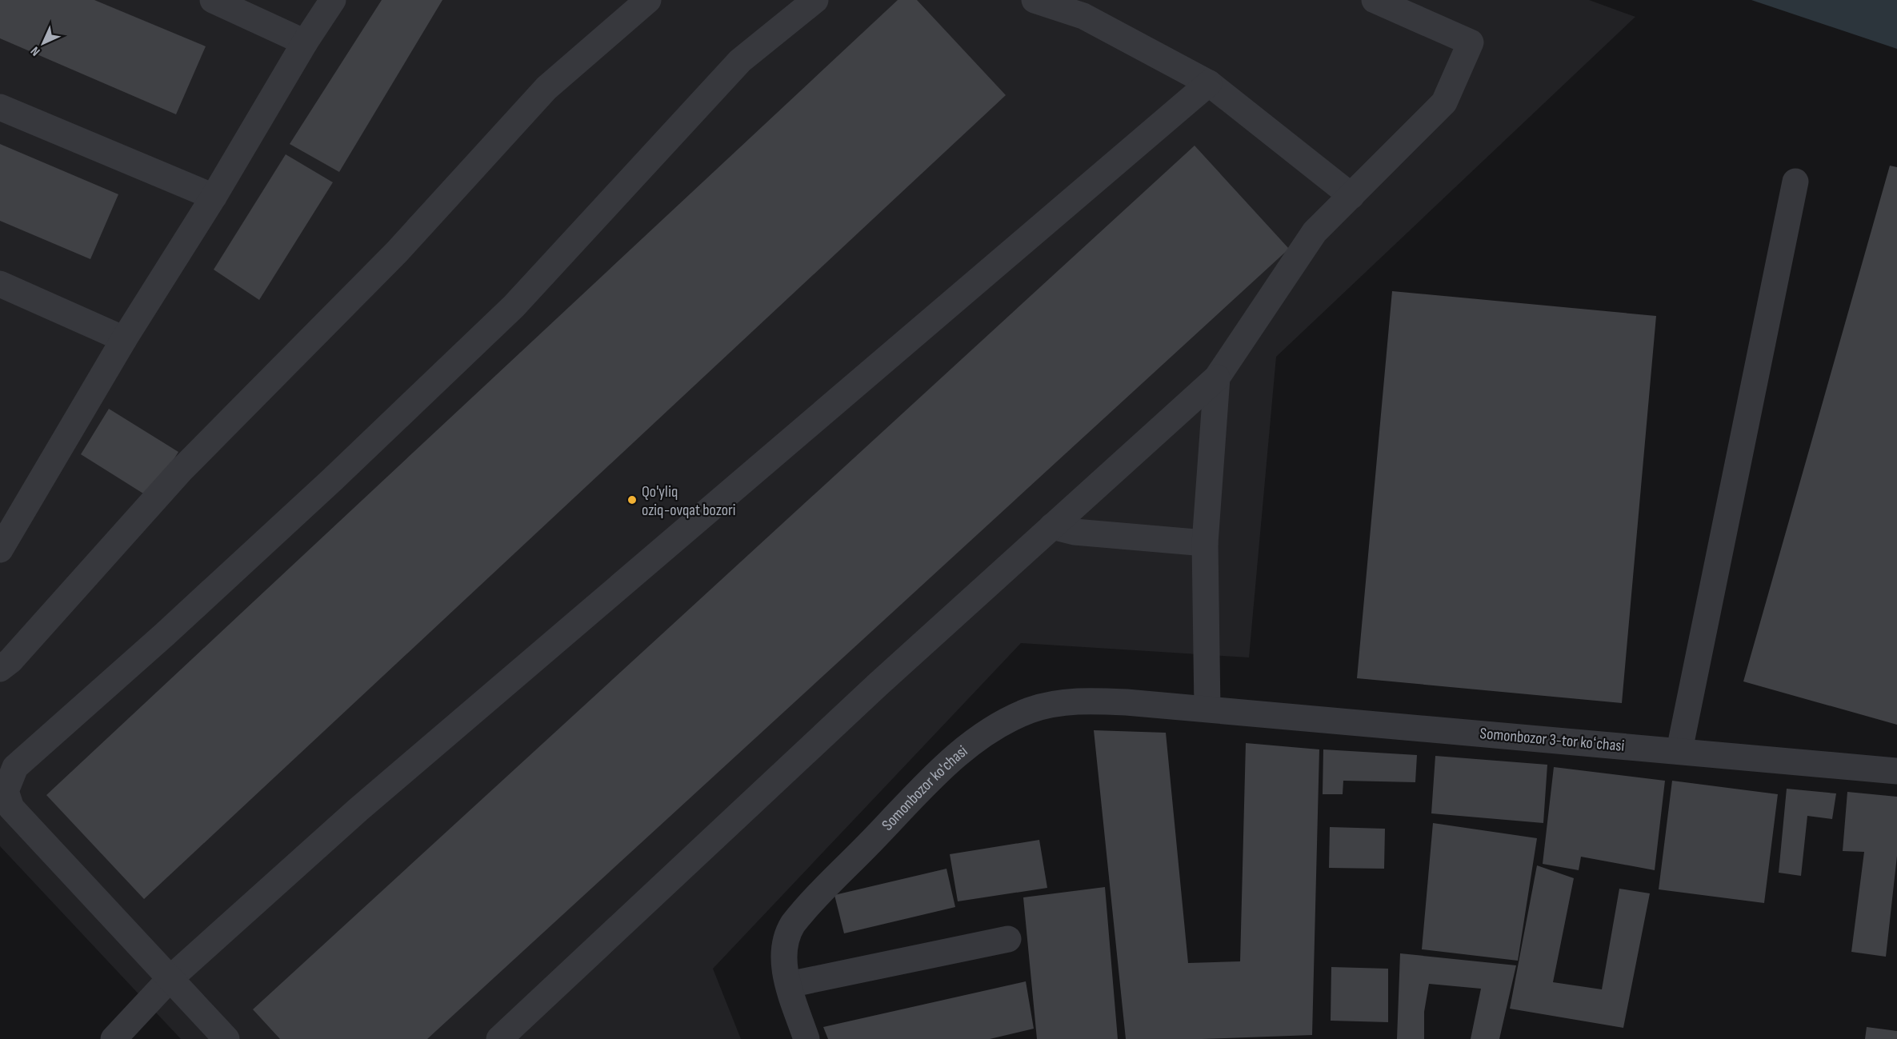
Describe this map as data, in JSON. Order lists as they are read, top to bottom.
{
  "streets": {
    "street": ["Somonbozor 3-tor koʻchasi", "Somonbozor ko'chasi"]
  },
  "crossings": [
    ["Somonbozor 3-tor koʻchasi", "Somonbozor ko'chasi"]
  ],
  "places": ["Qo'yliq oziq-ovqat bozori"],
  "north": "bottom left"
}
